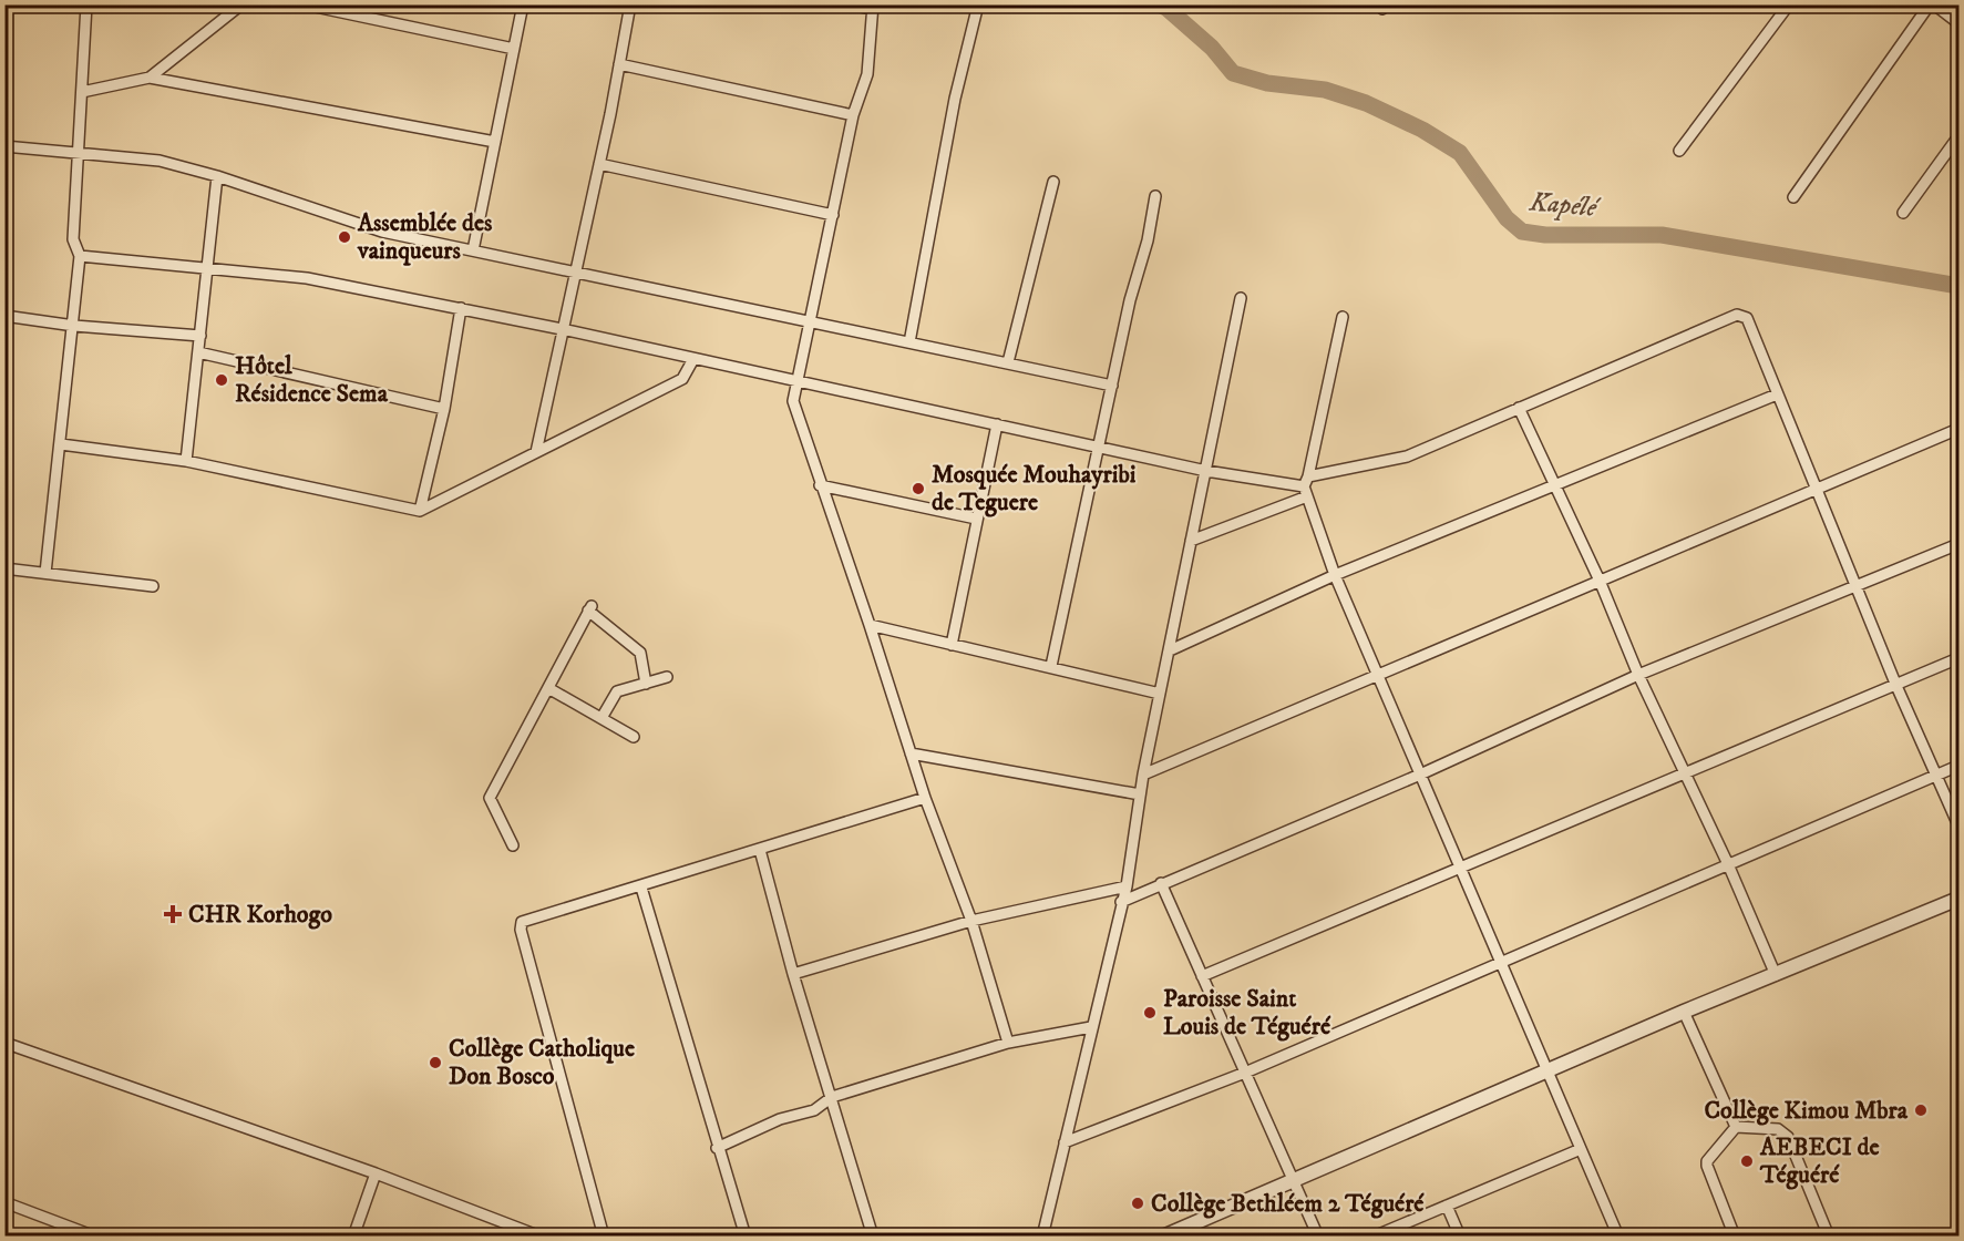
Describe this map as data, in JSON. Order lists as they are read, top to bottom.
{
  "water": ["Kapélé"],
  "places": {
    "other": [
      "Assemblée des vainqueurs",
      "Hôtel Résidence Sema",
      "Mosquée Mouhayribi de Teguere",
      "Paroisse Saint Louis de Téguéré",
      "Collège Catholique Don Bosco",
      "Collège Kimou Mbra",
      "AEBECI de Téguéré",
      "Collège Bethléem 2 Téguéré"
    ],
    "health": ["CHR Korhogo"]
  }
}
